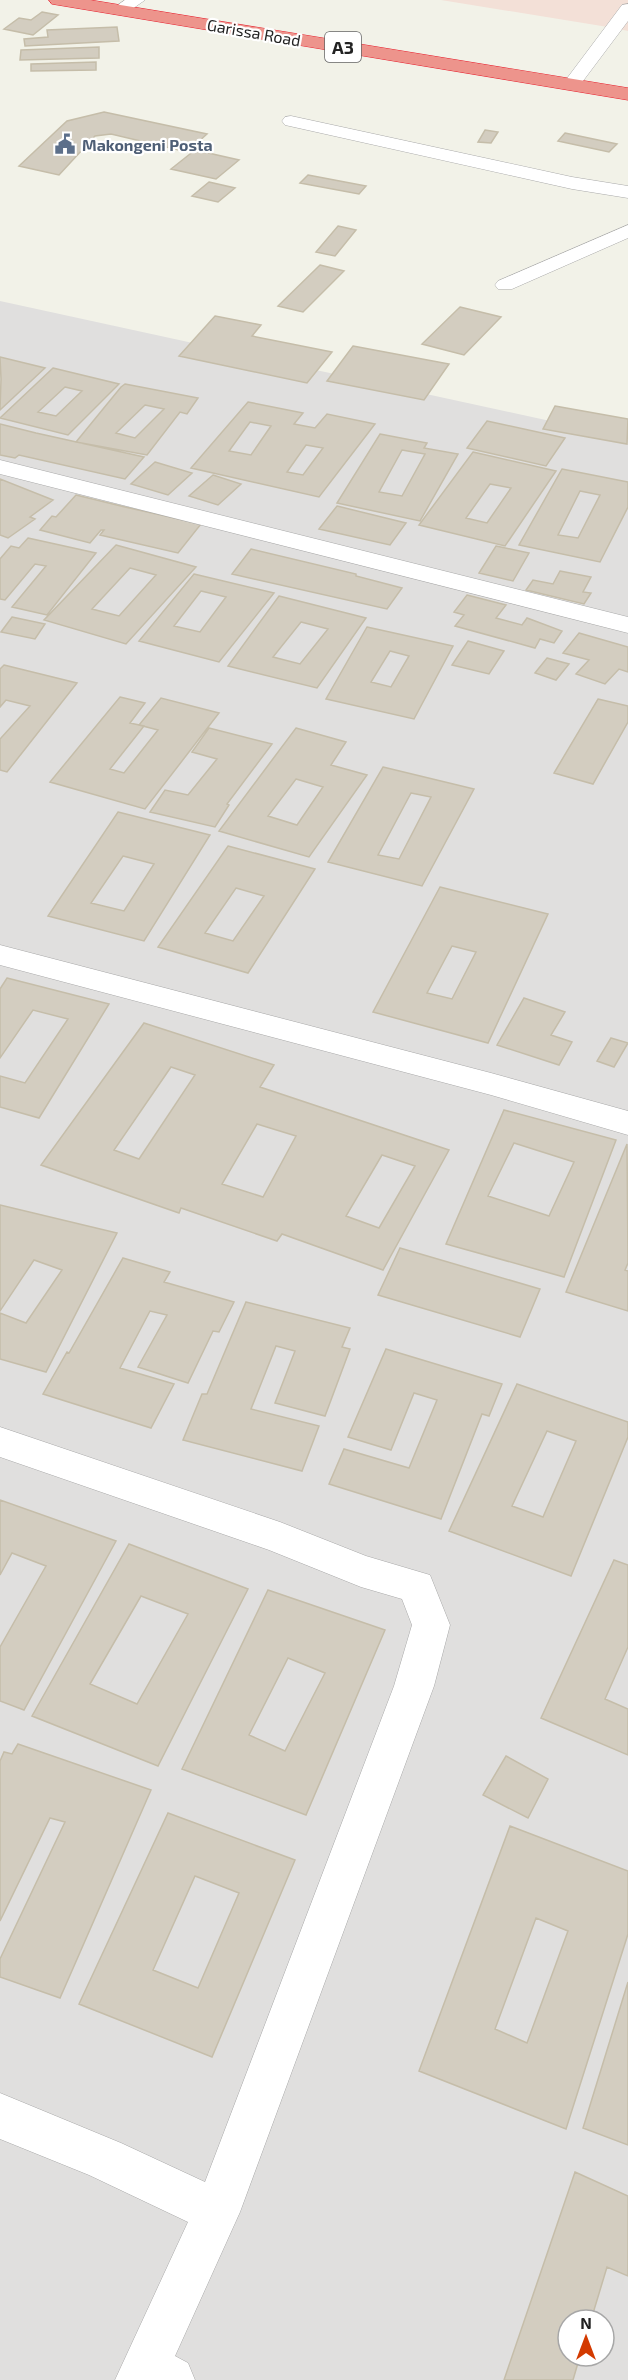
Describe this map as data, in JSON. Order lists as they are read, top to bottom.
{
  "streets": {
    "highway": ["Garissa Road", "A3"]
  },
  "places": {
    "public building": ["Makongeni Posta"]
  },
  "north": "top"
}
